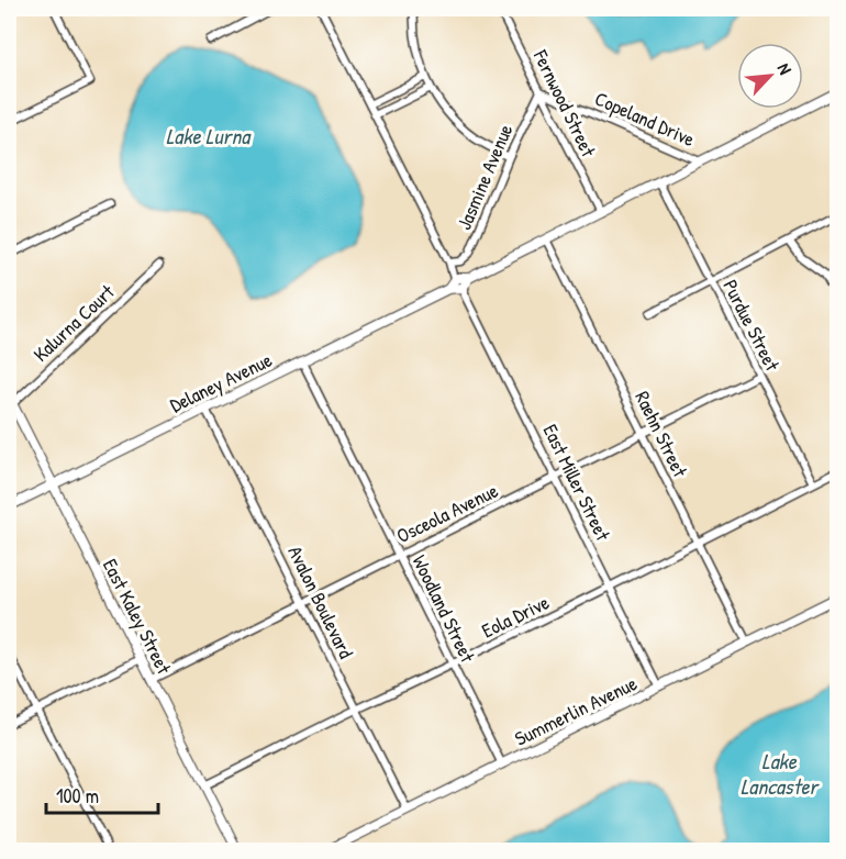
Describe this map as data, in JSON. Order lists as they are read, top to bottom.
{
  "streets": {
    "street": [
      "Fernwood Street",
      "Copeland Drive",
      "Jasmine Avenue",
      "Kalurna Court",
      "Purdue Street",
      "Delaney Avenue",
      "Raehn Street",
      "East Miller Street",
      "Osceola Avenue",
      "Avalon Boulevard",
      "Woodland Street",
      "East Kaley Street",
      "Eola Drive",
      "Summerlin Avenue"
    ]
  },
  "crossings": [
    ["Fernwood Street", "Copeland Drive"],
    ["Fernwood Street", "Jasmine Avenue"],
    ["Fernwood Street", "Delaney Avenue"],
    ["Copeland Drive", "Jasmine Avenue"],
    ["Copeland Drive", "Delaney Avenue"],
    ["Jasmine Avenue", "East Miller Street"],
    ["Kalurna Court", "East Kaley Street"],
    ["Purdue Street", "Delaney Avenue"],
    ["Purdue Street", "Osceola Avenue"],
    ["Purdue Street", "Eola Drive"],
    ["Delaney Avenue", "Raehn Street"],
    ["Delaney Avenue", "East Miller Street"],
    ["Delaney Avenue", "Avalon Boulevard"],
    ["Delaney Avenue", "Woodland Street"],
    ["Delaney Avenue", "East Kaley Street"],
    ["Raehn Street", "Osceola Avenue"],
    ["Raehn Street", "Eola Drive"],
    ["Raehn Street", "Summerlin Avenue"],
    ["East Miller Street", "Osceola Avenue"],
    ["East Miller Street", "Eola Drive"],
    ["East Miller Street", "Summerlin Avenue"],
    ["Osceola Avenue", "Avalon Boulevard"],
    ["Osceola Avenue", "Woodland Street"],
    ["Osceola Avenue", "East Kaley Street"],
    ["Avalon Boulevard", "Eola Drive"],
    ["Avalon Boulevard", "Summerlin Avenue"],
    ["Woodland Street", "Eola Drive"],
    ["Woodland Street", "Summerlin Avenue"],
    ["East Kaley Street", "Eola Drive"]
  ],
  "water": ["Lake Lurna", "Lake Lancaster"],
  "scale_bar": "100 m",
  "north": "top right"
}
